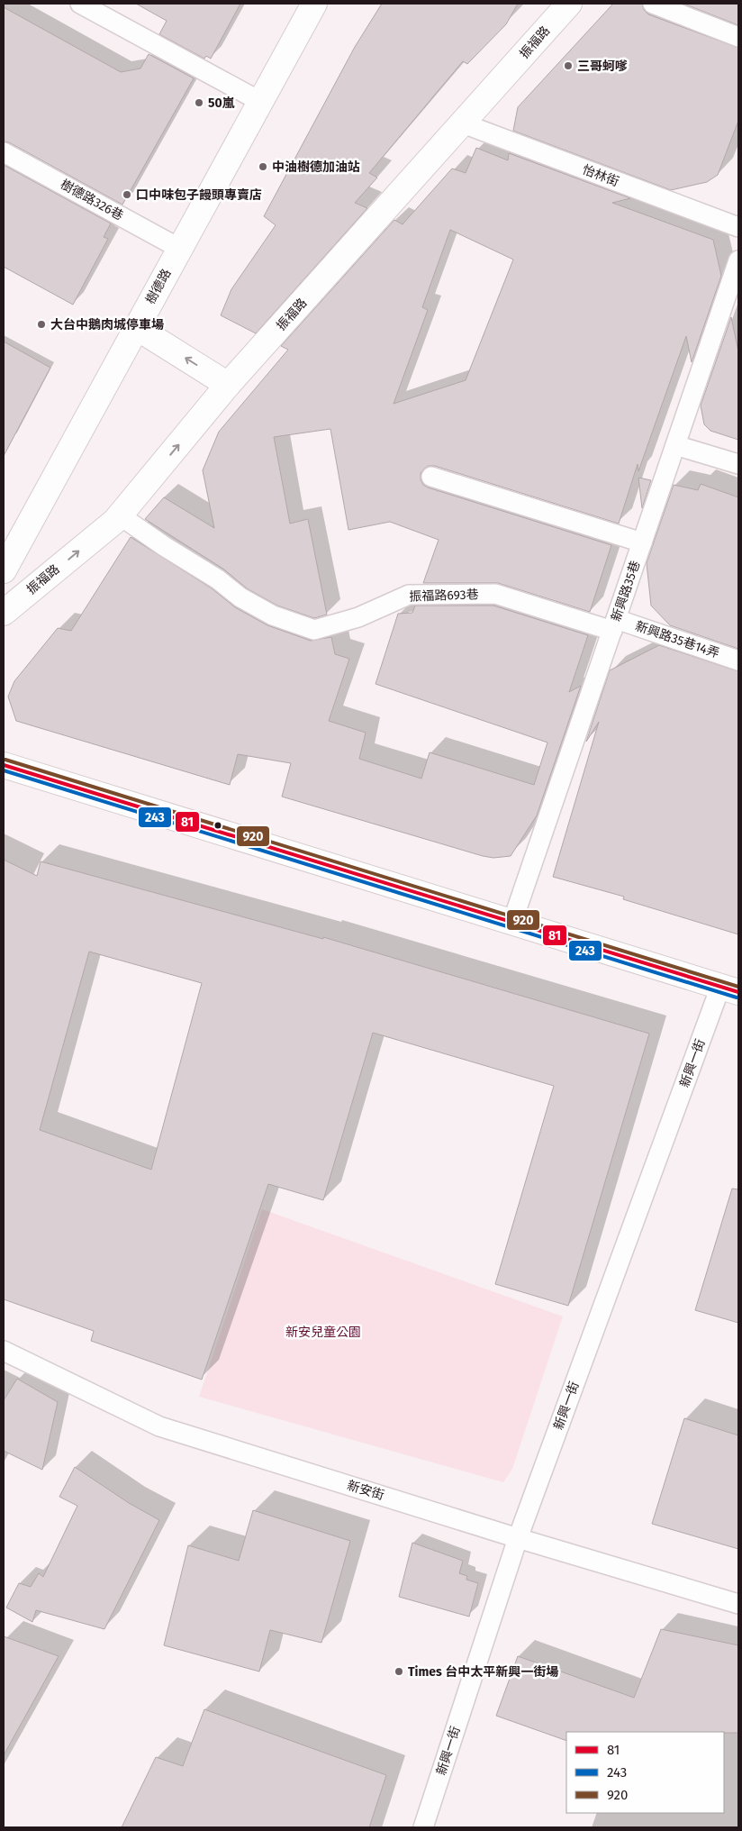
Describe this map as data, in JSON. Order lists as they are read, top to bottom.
{
  "streets": {
    "street": ["振福路", "樹德路"],
    "lane": [
      "怡林街",
      "樹德路326巷",
      "新興路35巷",
      "振福路693巷",
      "新興路35巷14弄",
      "新興一街",
      "新安街"
    ]
  },
  "crossings": [
    ["振福路", "怡林街"],
    ["振福路", "振福路693巷"],
    ["樹德路326巷", "樹德路"],
    ["新興路35巷", "振福路693巷"],
    ["新興路35巷", "新興路35巷14弄"],
    ["振福路693巷", "新興路35巷14弄"],
    ["新興一街", "新安街"]
  ],
  "one_way": ["振福路"],
  "parks": ["新安兒童公園"],
  "places": [
    "三哥蚵嗲",
    "50嵐",
    "中油樹德加油站",
    "口中味包子饅頭專賣店",
    "大台中鵝肉城停車場",
    "Times 台中太平新興一街場"
  ],
  "lines": ["transit line 920", "transit line 81", "transit line 243"],
  "legend": ["81", "243", "920"]
}
